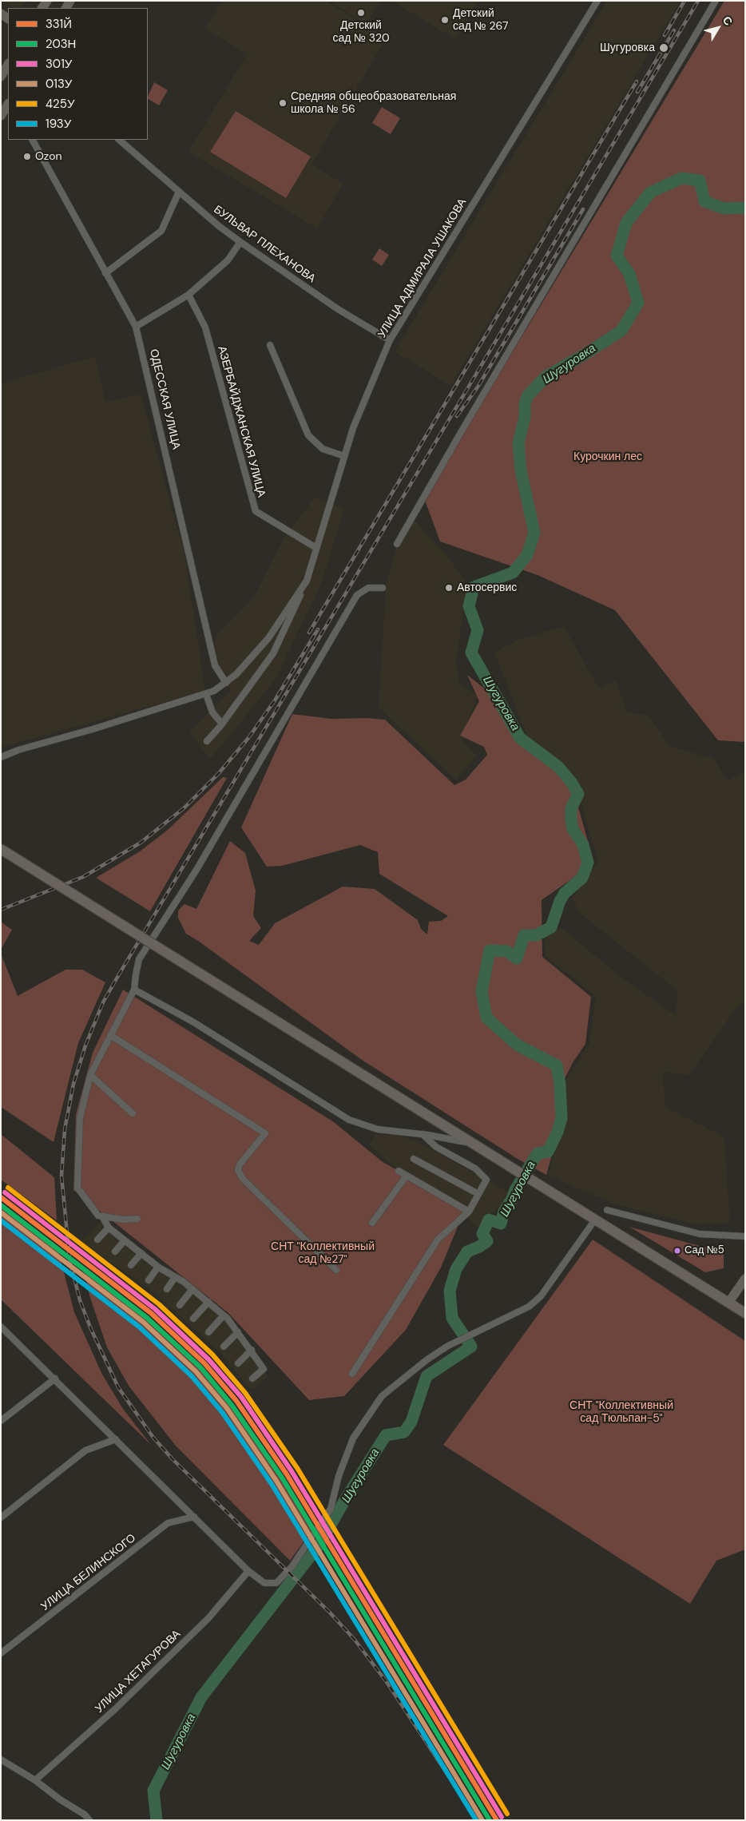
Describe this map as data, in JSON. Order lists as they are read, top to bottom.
{
  "streets": {
    "street": [
      "БУЛЬВАР ПЛЕХАНОВА",
      "УЛИЦА АДМИРАЛА УШАКОВА",
      "ОДЕССКАЯ УЛИЦА",
      "АЗЕРБАЙДЖАНСКАЯ УЛИЦА",
      "УЛИЦА БЕЛИНСКОГО",
      "УЛИЦА ХЕТАГУРОВА"
    ]
  },
  "crossings": [
    ["БУЛЬВАР ПЛЕХАНОВА", "УЛИЦА АДМИРАЛА УШАКОВА"],
    ["УЛИЦА АДМИРАЛА УШАКОВА", "ОДЕССКАЯ УЛИЦА"],
    ["УЛИЦА АДМИРАЛА УШАКОВА", "АЗЕРБАЙДЖАНСКАЯ УЛИЦА"]
  ],
  "water": ["Шугуровка"],
  "parks": ["Курочкин лес", "СНТ \"Коллективный сад №27\"", "СНТ \"Коллективный сад Тюльпан-5\""],
  "places": [
    "Детский сад № 320",
    "Детский сад № 267",
    "Шугуровка",
    "Средняя общеобразовательная школа № 56",
    "Ozon",
    "Автосервис",
    "Сад №5"
  ],
  "lines": [
    "transit line 425У",
    "transit line 301У",
    "transit line 331Й",
    "transit line 203Н",
    "transit line 013У",
    "transit line 193У"
  ],
  "legend": [
    "331Й",
    "203Н",
    "301У",
    "013У",
    "425У",
    "193У"
  ],
  "north": "top right"
}
